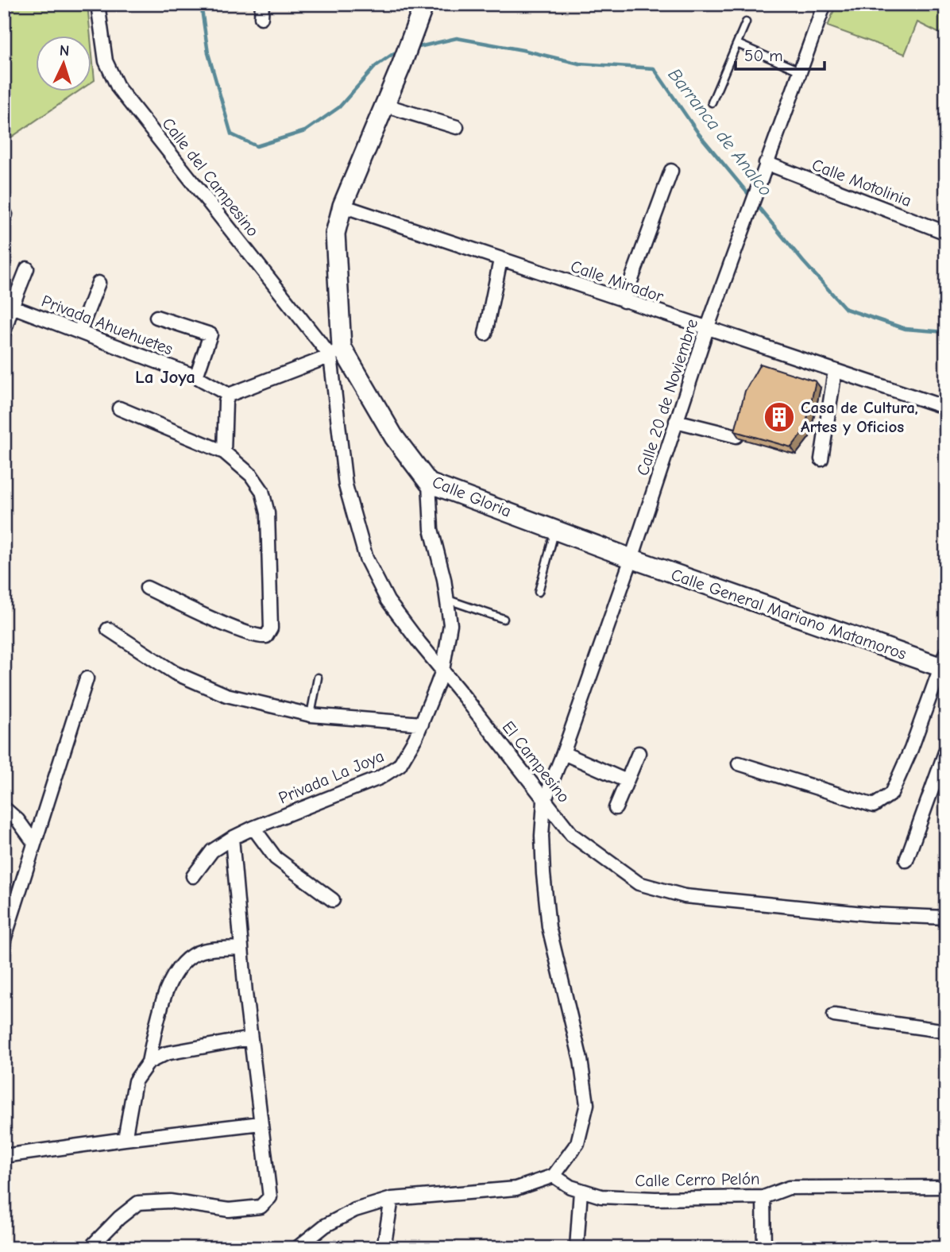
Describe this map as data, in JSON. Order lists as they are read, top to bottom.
{
  "streets": {
    "main road": ["Calle Gloria", "Calle General Mariano Matamoros"],
    "street": [
      "Calle del Campesino",
      "Calle Motolinia",
      "Calle Mirador",
      "Privada Ahuehuetes",
      "Calle 20 de Noviembre",
      "El Campesino",
      "Privada La Joya",
      "Calle Cerro Pelón"
    ]
  },
  "crossings": [
    ["Calle del Campesino", "Calle Gloria"],
    ["Calle del Campesino", "El Campesino"],
    ["Calle Motolinia", "Calle 20 de Noviembre"],
    ["Calle Mirador", "Calle 20 de Noviembre"],
    ["Calle 20 de Noviembre", "Calle Gloria"],
    ["Calle 20 de Noviembre", "Calle General Mariano Matamoros"],
    ["Calle 20 de Noviembre", "El Campesino"],
    ["Calle 20 de Noviembre", "Calle Cerro Pelón"],
    ["Calle Gloria", "Calle General Mariano Matamoros"],
    ["Calle Gloria", "El Campesino"],
    ["Calle Gloria", "Privada La Joya"],
    ["El Campesino", "Privada La Joya"]
  ],
  "districts": ["La Joya"],
  "water": ["Barranca de Analco"],
  "places": {
    "building": ["Casa de Cultura, Artes y Oficios"]
  },
  "scale_bar": "50 m",
  "north": "top"
}
